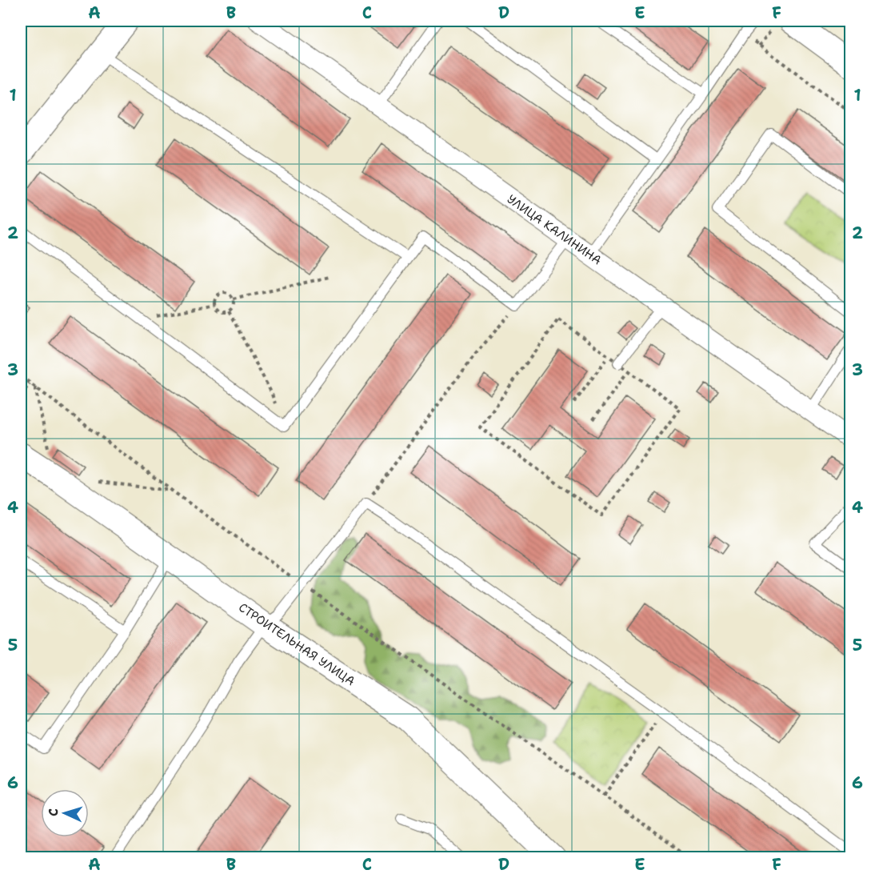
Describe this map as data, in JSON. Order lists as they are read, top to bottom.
{
  "streets": {
    "street": ["УЛИЦА КАЛИНИНА", "СТРОИТЕЛЬНАЯ УЛИЦА"]
  },
  "north": "left",
  "grid": {
    "columns": [
      "A",
      "B",
      "C",
      "D",
      "E",
      "F"
    ],
    "rows": [
      "1",
      "2",
      "3",
      "4",
      "5",
      "6"
    ]
  }
}
